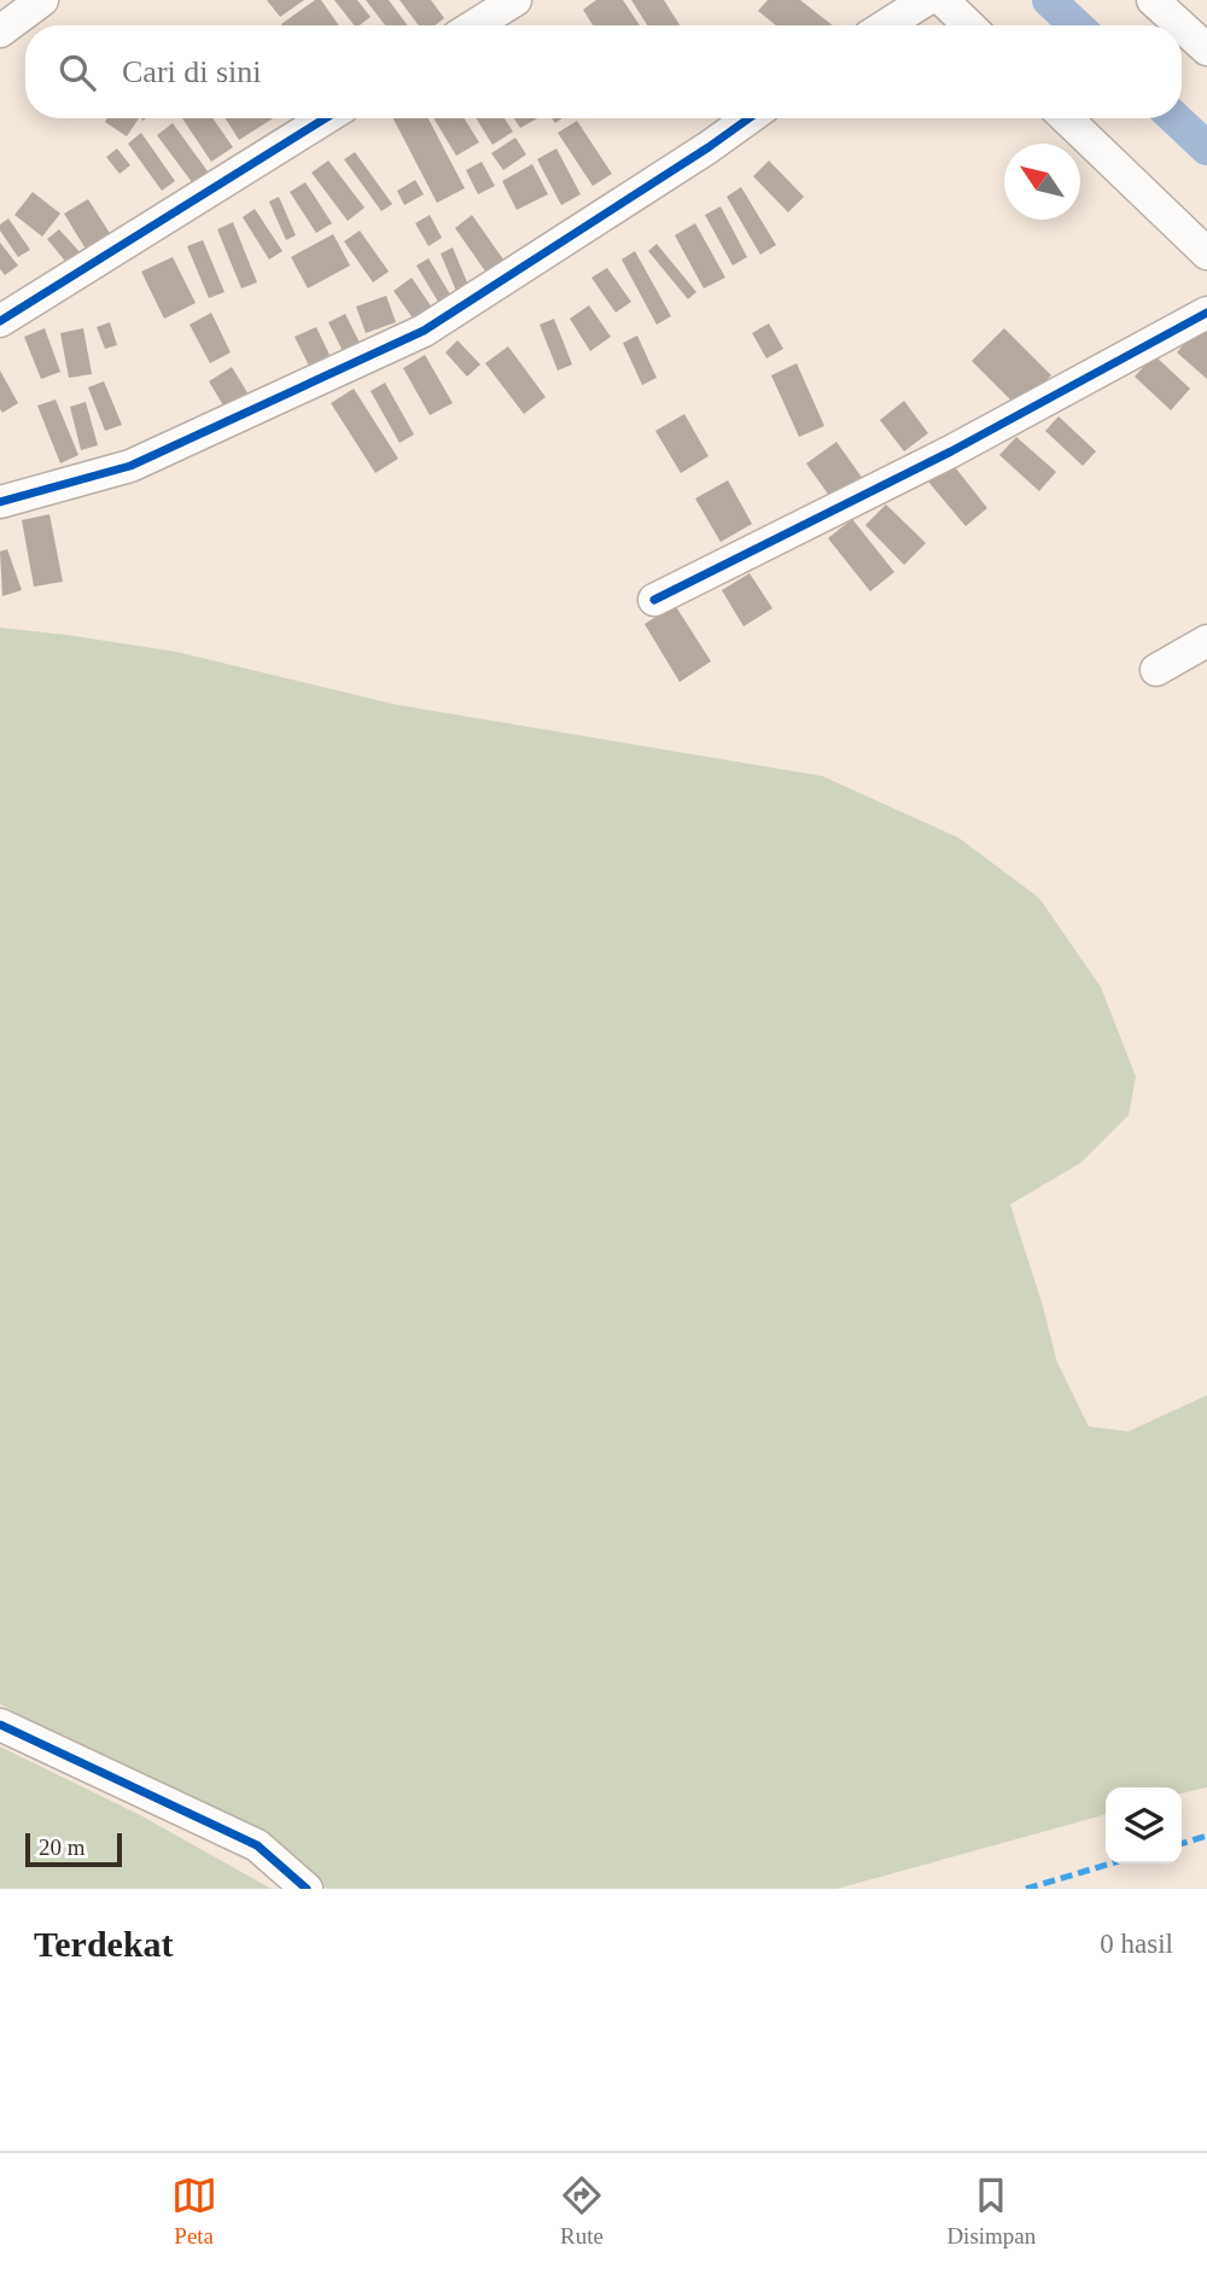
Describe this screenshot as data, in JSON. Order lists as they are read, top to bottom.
{
  "scale_bar": "20 m",
  "north": "top left",
  "page": {
    "search": "Cari di sini",
    "scale": "20 m",
    "heading": ["Terdekat", "0 hasil"],
    "nav": ["Peta", "Rute", "Disimpan"]
  }
}
